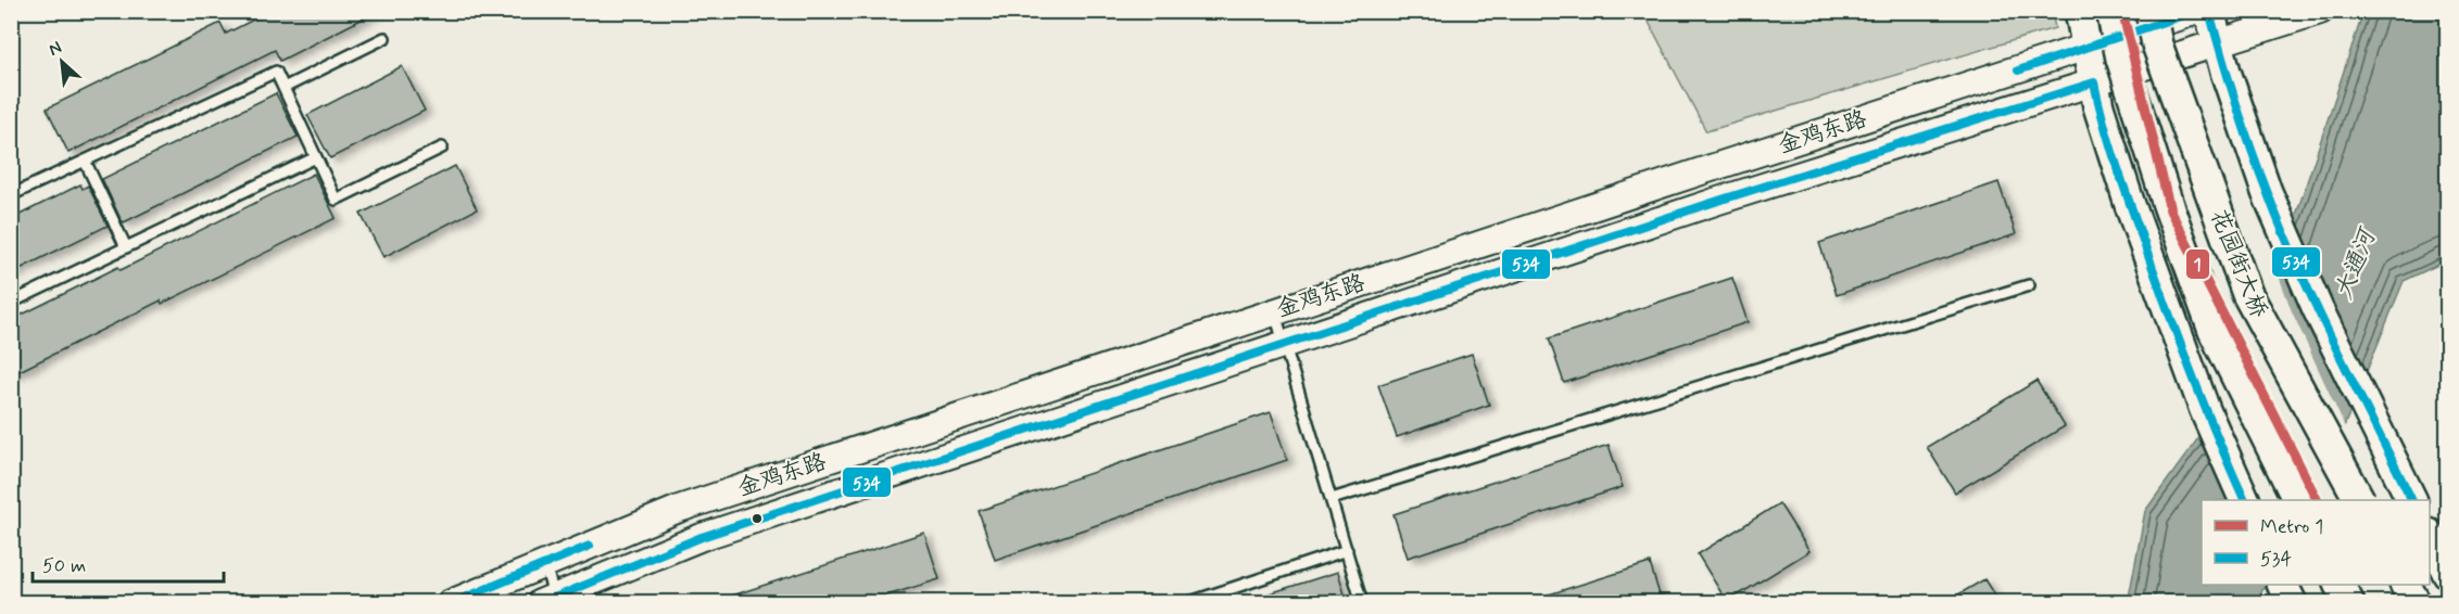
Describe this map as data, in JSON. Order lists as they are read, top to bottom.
{
  "streets": {
    "main road": ["花园街大桥"],
    "street": ["金鸡东路"]
  },
  "water": ["大通河"],
  "lines": ["metro line 1", "transit line 534"],
  "legend": ["Metro 1", "534"],
  "scale_bar": "50 m",
  "north": "top left"
}
